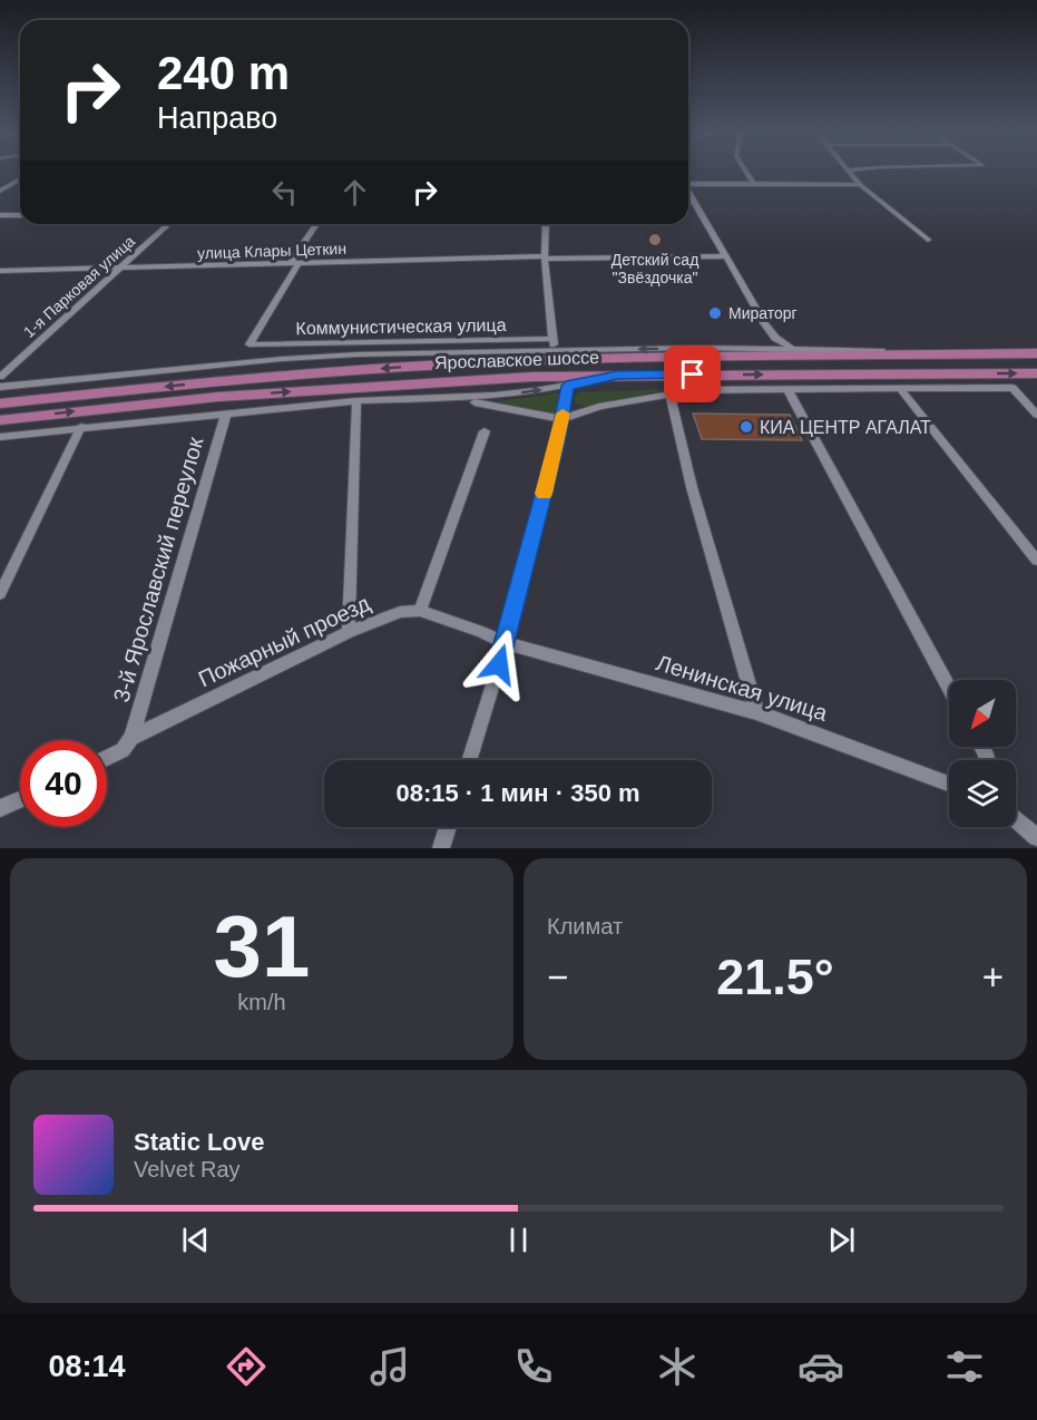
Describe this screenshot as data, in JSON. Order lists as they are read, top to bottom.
{
  "streets": {
    "highway": ["Ярославское шоссе"],
    "street": [
      "улица Клары Цеткин",
      "1-я Парковая улица",
      "Коммунистическая улица",
      "3-й Ярославский переулок",
      "Пожарный проезд",
      "Ленинская улица"
    ]
  },
  "crossings": [
    ["улица Клары Цеткин", "1-я Парковая улица"],
    ["улица Клары Цеткин", "Коммунистическая улица"],
    ["3-й Ярославский переулок", "Пожарный проезд"],
    ["Пожарный проезд", "Ленинская улица"]
  ],
  "places": ["Детский сад \"Звёздочка\"", "Мираторг", "КИА ЦЕНТР АГАЛАТ"],
  "north": "bottom left",
  "page": {
    "turn": ["240 m", "Направо"],
    "limit": "40",
    "trip": "08:15 · 1 мин · 350 m",
    "tile": [
      ["31", "km/h"],
      "Климат"
    ],
    "heat": ["−", "21.5°", "+"],
    "song": ["Static Love", "Velvet Ray"],
    "tabs": "08:14"
  }
}
